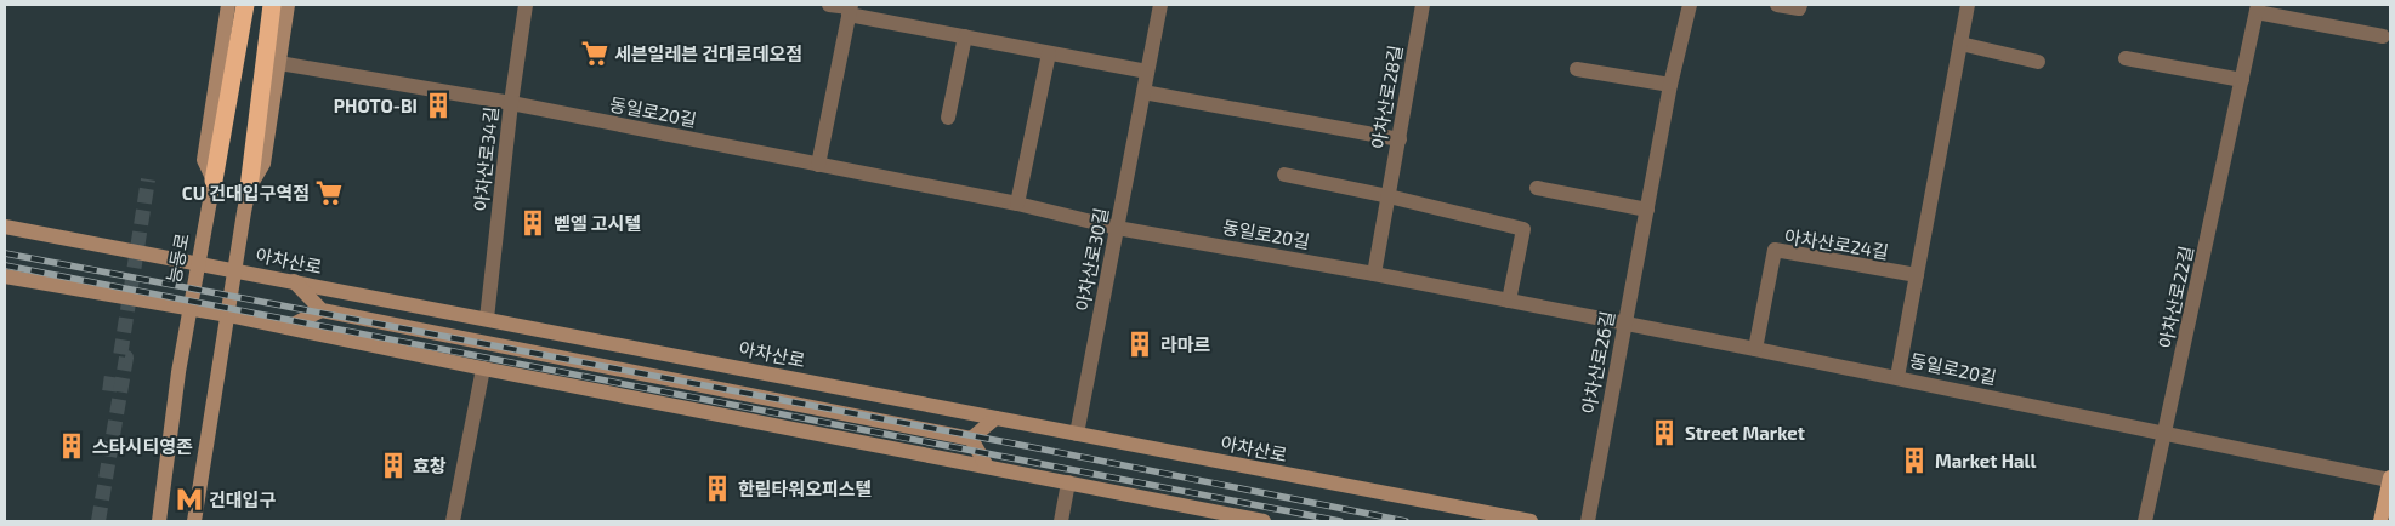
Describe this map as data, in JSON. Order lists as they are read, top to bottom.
{
  "streets": {
    "main road": ["능동로", "아차산로"],
    "street": [
      "아차산로28길",
      "동일로20길",
      "아차산로34길",
      "아차산로24길",
      "아차산로30길",
      "아차산로22길",
      "아차산로26길"
    ]
  },
  "crossings": [
    ["아차산로28길", "동일로20길"],
    ["동일로20길", "아차산로34길"],
    ["동일로20길", "아차산로24길"],
    ["동일로20길", "아차산로30길"],
    ["동일로20길", "아차산로22길"],
    ["동일로20길", "아차산로26길"],
    ["아차산로34길", "아차산로"],
    ["능동로", "아차산로"],
    ["아차산로30길", "아차산로"]
  ],
  "places": {
    "supermarket": ["세븐일레븐 건대로데오점", "CU 건대입구역점"],
    "building": [
      "PHOTO-BI",
      "벧엘 고시텔",
      "라마르",
      "Street Market",
      "스타시티영존",
      "Market Hall",
      "효창",
      "한림타워오피스텔"
    ],
    "metro station": ["건대입구"]
  }
}
